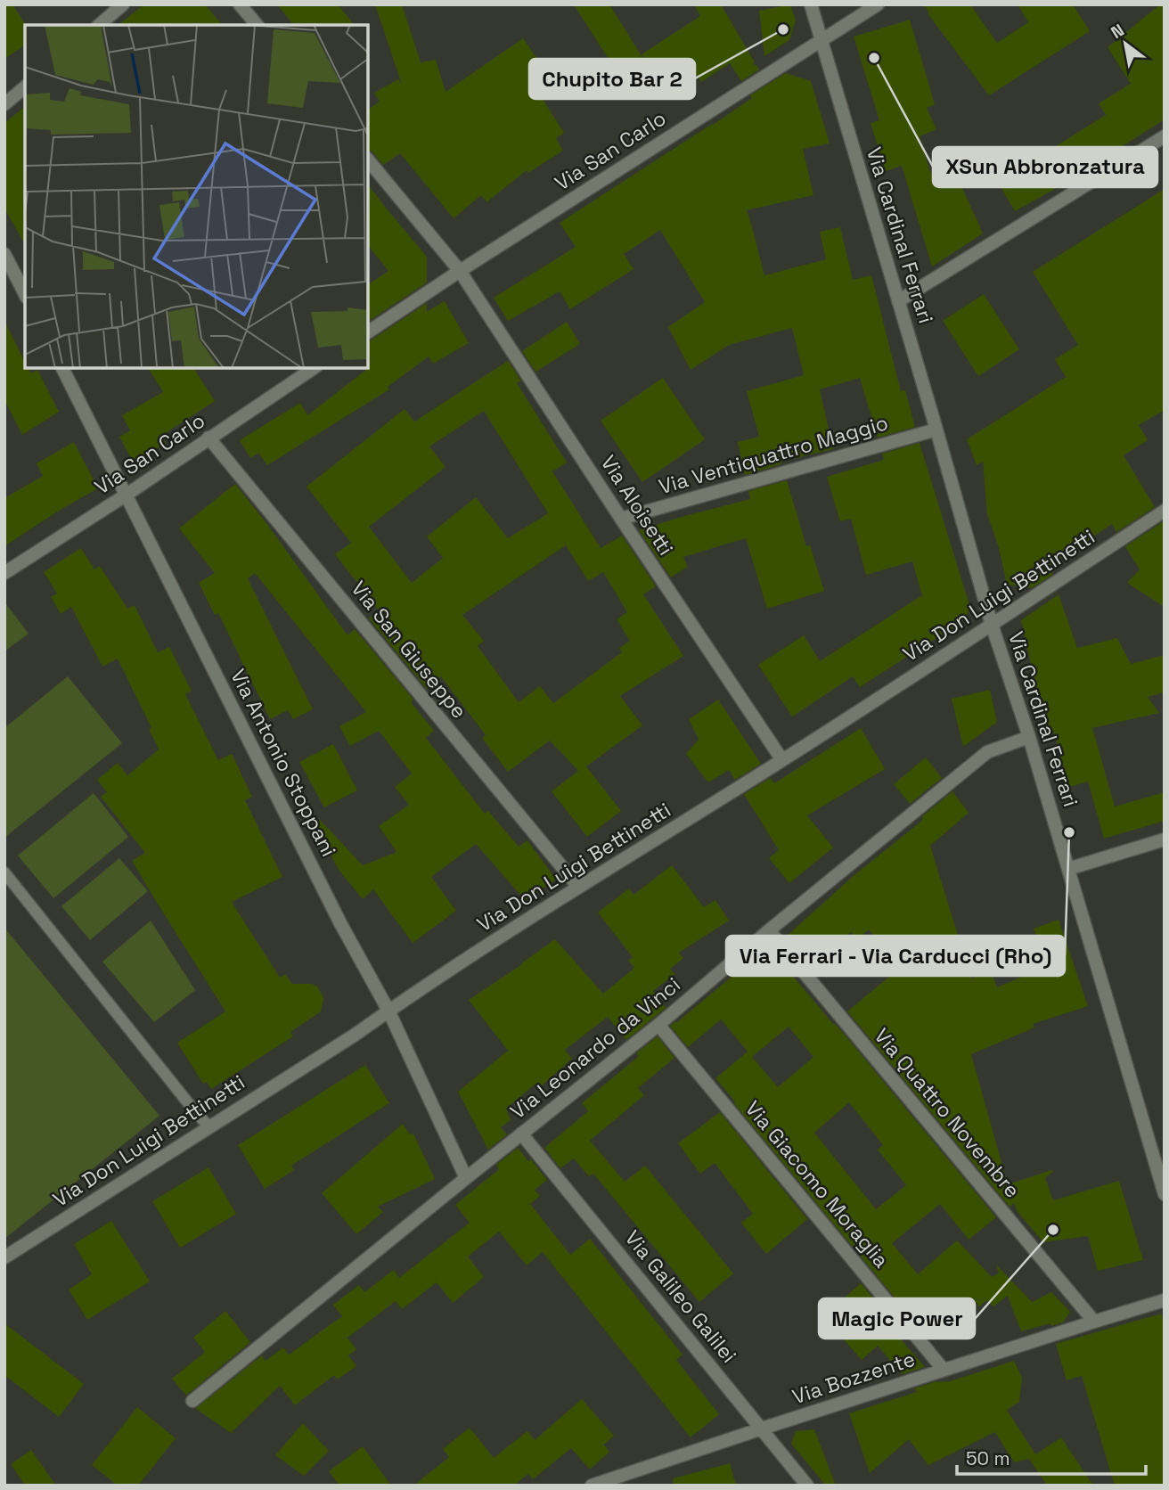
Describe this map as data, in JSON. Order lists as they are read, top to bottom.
{
  "streets": {
    "street": [
      "Via San Carlo",
      "Via Cardinal Ferrari",
      "Via Ventiquattro Maggio",
      "Via Aloisetti",
      "Via Don Luigi Bettinetti",
      "Via San Giuseppe",
      "Via Antonio Stoppani",
      "Via Leonardo da Vinci",
      "Via Quattro Novembre",
      "Via Giacomo Moraglia",
      "Via Galileo Galilei",
      "Via Bozzente"
    ]
  },
  "crossings": [
    ["Via San Carlo", "Via Cardinal Ferrari"],
    ["Via San Carlo", "Via Aloisetti"],
    ["Via San Carlo", "Via San Giuseppe"],
    ["Via San Carlo", "Via Antonio Stoppani"],
    ["Via Cardinal Ferrari", "Via Ventiquattro Maggio"],
    ["Via Cardinal Ferrari", "Via Don Luigi Bettinetti"],
    ["Via Cardinal Ferrari", "Via Leonardo da Vinci"],
    ["Via Ventiquattro Maggio", "Via Aloisetti"],
    ["Via Aloisetti", "Via Don Luigi Bettinetti"],
    ["Via Don Luigi Bettinetti", "Via San Giuseppe"],
    ["Via Don Luigi Bettinetti", "Via Antonio Stoppani"],
    ["Via Antonio Stoppani", "Via Leonardo da Vinci"],
    ["Via Leonardo da Vinci", "Via Quattro Novembre"],
    ["Via Leonardo da Vinci", "Via Giacomo Moraglia"],
    ["Via Leonardo da Vinci", "Via Galileo Galilei"],
    ["Via Quattro Novembre", "Via Bozzente"],
    ["Via Giacomo Moraglia", "Via Bozzente"],
    ["Via Galileo Galilei", "Via Bozzente"]
  ],
  "places": [
    "Chupito Bar 2",
    "XSun Abbronzatura",
    "Via Ferrari - Via Carducci (Rho)",
    "Magic Power"
  ],
  "scale_bar": "50 m",
  "north": "top left"
}
